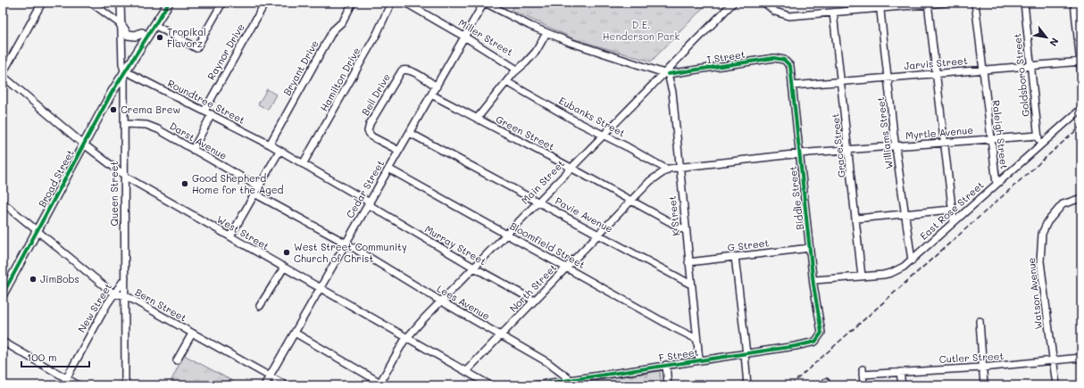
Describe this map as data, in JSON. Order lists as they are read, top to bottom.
{
  "streets": {
    "main road": ["Broad Street"],
    "street": [
      "Miller Street",
      "Raynor Drive",
      "I Street",
      "Jarvis Street",
      "Bryant Drive",
      "Goldsboro Street",
      "Hamilton Drive",
      "Bell Drive",
      "Roundtree Street",
      "Eubanks Street",
      "Green Street",
      "Williams Street",
      "Myrtle Avenue",
      "Raleigh Street",
      "Darst Avenue",
      "Grace Street",
      "Main Street",
      "Cedar Street",
      "Queen Street",
      "Biddle Street",
      "East Rose Street",
      "Pavie Avenue",
      "K Street",
      "West Street",
      "Murray Street",
      "Bloomfield Street",
      "G Street",
      "North Street",
      "Watson Avenue",
      "Lees Avenue",
      "Bern Street",
      "New Street",
      "F Street",
      "Cutler Street"
    ]
  },
  "crossings": [
    ["Miller Street", "Cedar Street"],
    ["Raynor Drive", "Roundtree Street"],
    ["I Street", "Main Street"],
    ["I Street", "Biddle Street"],
    ["I Street", "K Street"],
    ["Jarvis Street", "Goldsboro Street"],
    ["Jarvis Street", "Williams Street"],
    ["Jarvis Street", "Raleigh Street"],
    ["Jarvis Street", "Grace Street"],
    ["Jarvis Street", "Biddle Street"],
    ["Bryant Drive", "Roundtree Street"],
    ["Goldsboro Street", "Myrtle Avenue"],
    ["Goldsboro Street", "East Rose Street"],
    ["Hamilton Drive", "Roundtree Street"],
    ["Hamilton Drive", "Murray Street"],
    ["Bell Drive", "Cedar Street"],
    ["Roundtree Street", "Broad Street"],
    ["Roundtree Street", "Queen Street"],
    ["Roundtree Street", "Murray Street"],
    ["Eubanks Street", "Main Street"],
    ["Eubanks Street", "North Street"],
    ["Green Street", "Main Street"],
    ["Green Street", "Cedar Street"],
    ["Green Street", "K Street"],
    ["Green Street", "North Street"],
    ["Williams Street", "Myrtle Avenue"],
    ["Williams Street", "East Rose Street"],
    ["Myrtle Avenue", "Raleigh Street"],
    ["Myrtle Avenue", "Grace Street"],
    ["Myrtle Avenue", "Biddle Street"],
    ["Myrtle Avenue", "K Street"],
    ["Myrtle Avenue", "North Street"],
    ["Raleigh Street", "East Rose Street"],
    ["Darst Avenue", "Queen Street"],
    ["Grace Street", "East Rose Street"],
    ["Broad Street", "Queen Street"],
    ["Broad Street", "West Street"],
    ["Main Street", "Pavie Avenue"],
    ["Main Street", "K Street"],
    ["Main Street", "West Street"],
    ["Main Street", "Murray Street"],
    ["Main Street", "Bloomfield Street"],
    ["Main Street", "Lees Avenue"],
    ["Cedar Street", "Pavie Avenue"],
    ["Cedar Street", "West Street"],
    ["Cedar Street", "Murray Street"],
    ["Cedar Street", "Bloomfield Street"],
    ["Cedar Street", "Lees Avenue"],
    ["Cedar Street", "Bern Street"],
    ["Queen Street", "West Street"],
    ["Queen Street", "Bern Street"],
    ["Queen Street", "New Street"],
    ["Biddle Street", "East Rose Street"],
    ["Biddle Street", "G Street"],
    ["Biddle Street", "F Street"],
    ["Pavie Avenue", "K Street"],
    ["Pavie Avenue", "North Street"],
    ["K Street", "Bloomfield Street"],
    ["K Street", "G Street"],
    ["K Street", "North Street"],
    ["K Street", "F Street"],
    ["West Street", "North Street"],
    ["Murray Street", "North Street"],
    ["Bloomfield Street", "North Street"],
    ["North Street", "Lees Avenue"],
    ["Watson Avenue", "Cutler Street"],
    ["Lees Avenue", "F Street"],
    ["Bern Street", "New Street"]
  ],
  "parks": ["D.E. Henderson Park"],
  "places": [
    "Tropikal Flavorz",
    "Crema Brew",
    "Good Shepherd Home for the Aged",
    "West Street Community Church of Christ",
    "JimBobs"
  ],
  "scale_bar": "100 m",
  "north": "bottom right"
}
